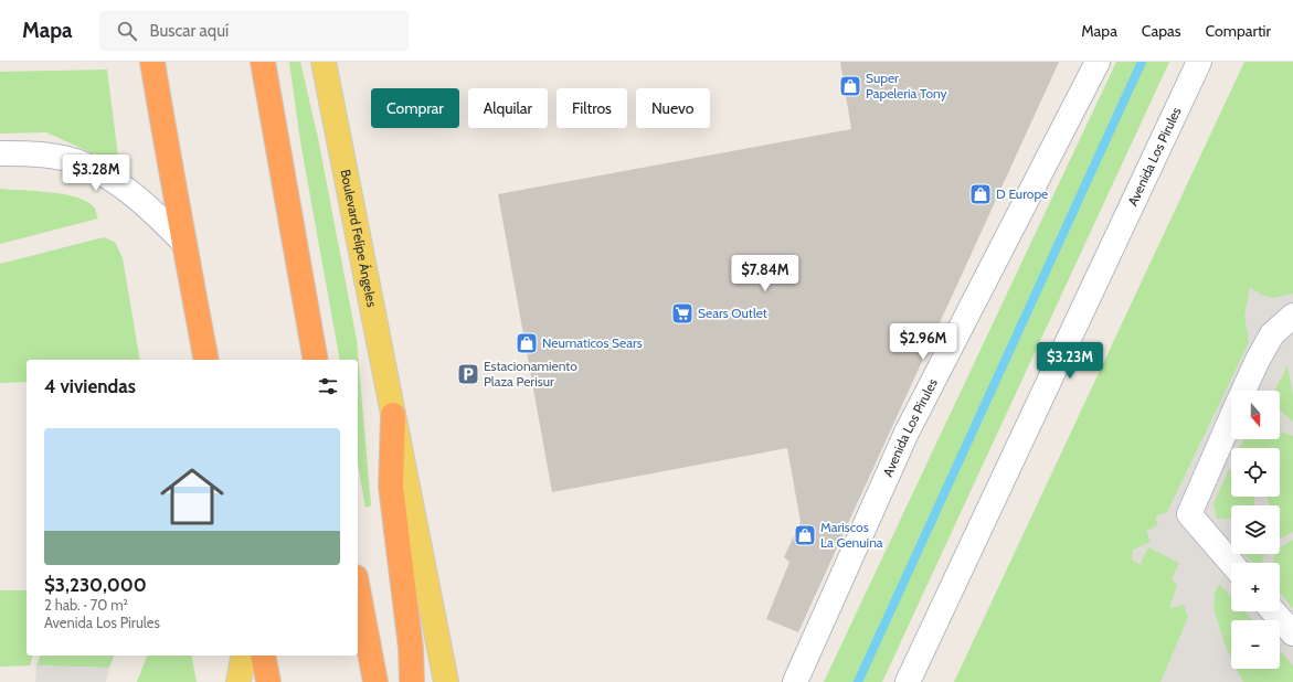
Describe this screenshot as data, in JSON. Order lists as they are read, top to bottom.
{
  "streets": {
    "main road": ["Boulevard Felipe Ángeles"],
    "street": ["Avenida Los Pirules"]
  },
  "places": {
    "shop": [
      "Super Papeleria Tony",
      "D Europe",
      "Neumaticos Sears",
      "Mariscos La Genuina"
    ],
    "supermarket": ["Sears Outlet"],
    "parking": ["Estacionamiento Plaza Perisur"]
  },
  "north": "bottom",
  "page": {
    "header": "Mapa",
    "search": "Buscar aquí",
    "nav": ["Mapa", "Capas", "Compartir"],
    "chip": [
      "Comprar",
      "Alquilar",
      "Filtros",
      "Nuevo"
    ],
    "price": [
      "$3.28M",
      "$7.84M",
      "$2.96M",
      "$3.23M"
    ],
    "heading": "4 viviendas",
    "map_buttons": ["+", "−"],
    "list": [
      {
        "name": "$3,230,000",
        "note": "2 hab. · 70 m² · Avenida Los Pirules"
      }
    ]
  }
}
